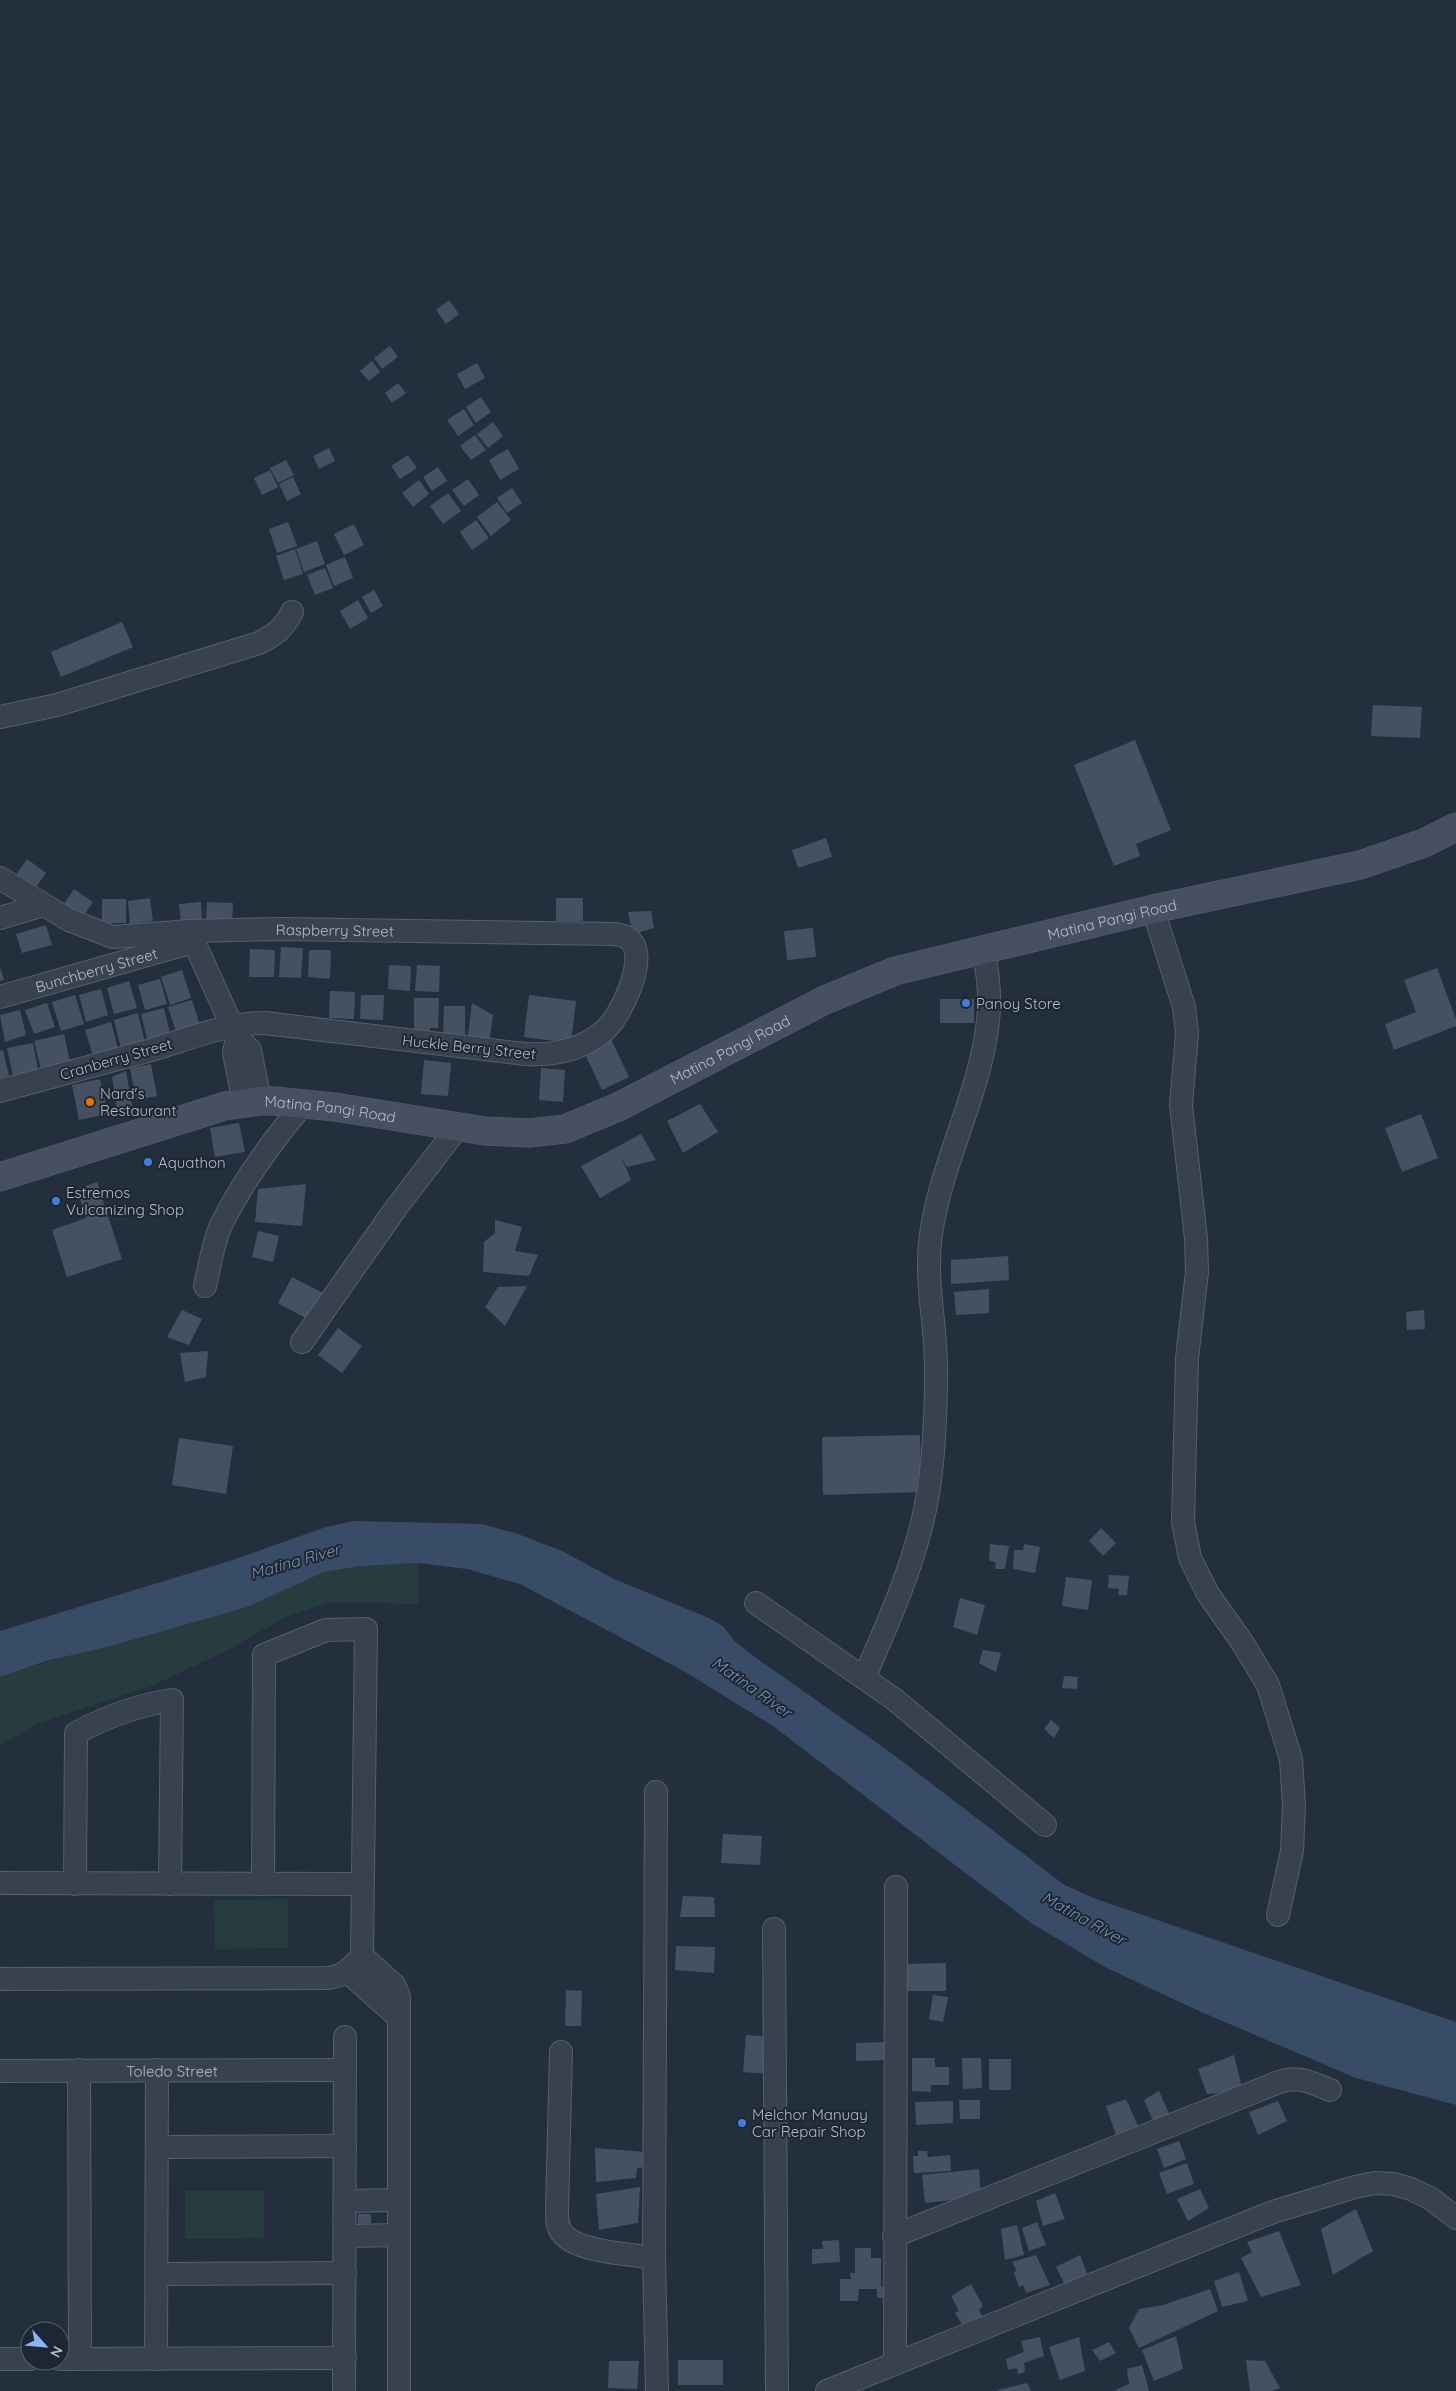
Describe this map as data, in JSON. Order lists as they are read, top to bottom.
{
  "streets": {
    "street": [
      "Matina Pangi Road",
      "Raspberry Street",
      "Bunchberry Street",
      "Huckle Berry Street",
      "Cranberry Street",
      "Toledo Street"
    ]
  },
  "crossings": [
    ["Raspberry Street", "Bunchberry Street"],
    ["Raspberry Street", "Huckle Berry Street"],
    ["Huckle Berry Street", "Cranberry Street"]
  ],
  "water": ["Matina River"],
  "places": [
    "Panoy Store",
    "Nard's Restaurant",
    "Aquathon",
    "Estremos Vulcanizing Shop",
    "Melchor Manuay Car Repair Shop"
  ],
  "north": "bottom right"
}
